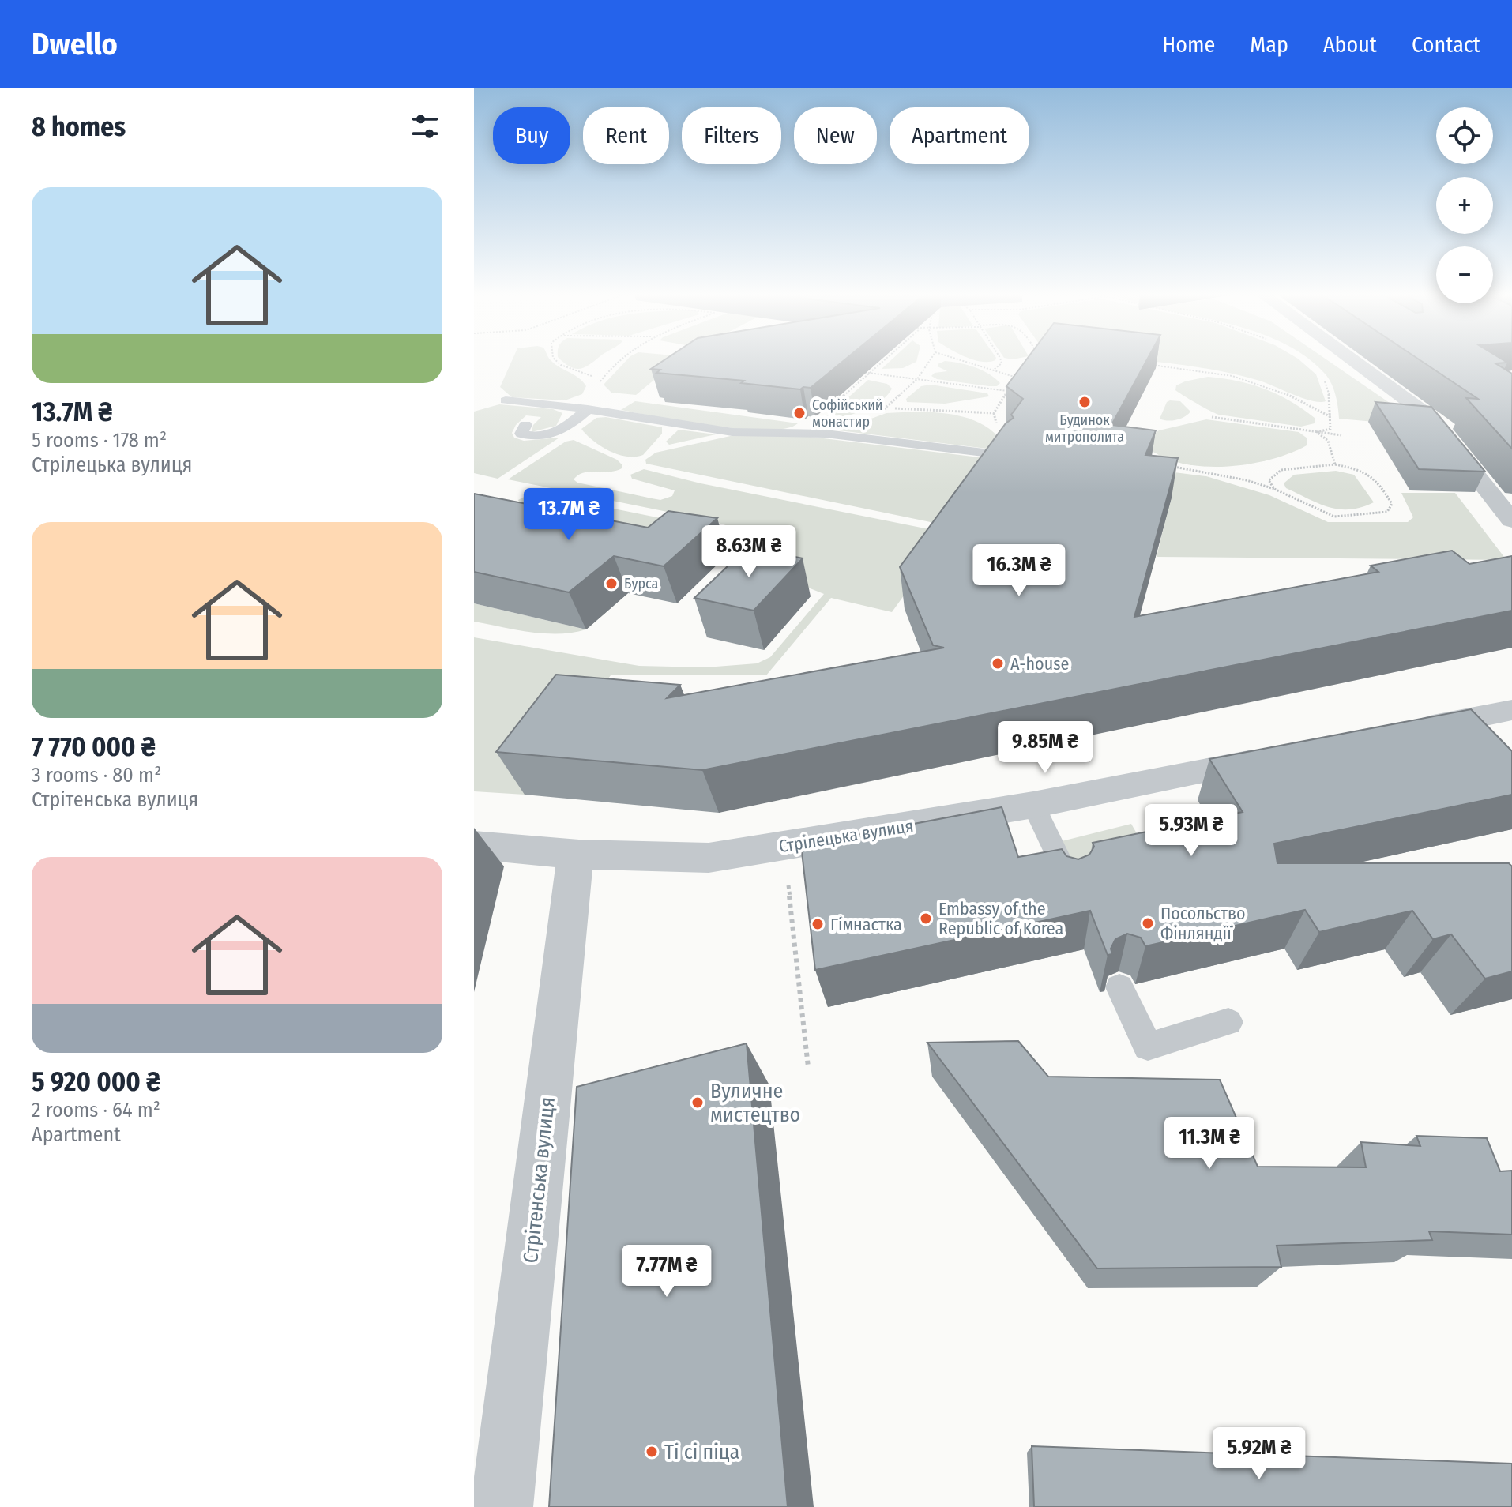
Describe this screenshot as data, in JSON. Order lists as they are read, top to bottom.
{
  "streets": {
    "street": ["Стрілецька вулиця", "Стрітенська вулиця"]
  },
  "crossings": [
    ["Стрілецька вулиця", "Стрітенська вулиця"]
  ],
  "places": [
    "Будинок митрополита",
    "Софійський монастир",
    "Бурса",
    "A-house",
    "Embassy of the Republic of Korea",
    "Посольство Фінляндії",
    "Гімнастка",
    "Вуличне мистецтво",
    "Ті сі піца"
  ],
  "page": {
    "header": "Dwello",
    "nav": [
      "Home",
      "Map",
      "About",
      "Contact"
    ],
    "heading": "8 homes",
    "map_buttons": ["+", "−"],
    "chip": [
      "Buy",
      "Rent",
      "Filters",
      "New",
      "Apartment"
    ],
    "list": [
      {
        "name": "13.7M ₴",
        "note": "5 rooms · 178 m² · Стрілецька вулиця"
      },
      {
        "name": "7 770 000 ₴",
        "note": "3 rooms · 80 m² · Стрітенська вулиця"
      },
      {
        "name": "5 920 000 ₴",
        "note": "2 rooms · 64 m² · Apartment"
      }
    ],
    "price": [
      "13.7M ₴",
      "8.63M ₴",
      "16.3M ₴",
      "9.85M ₴",
      "5.93M ₴",
      "11.3M ₴",
      "7.77M ₴",
      "5.92M ₴"
    ]
  }
}
